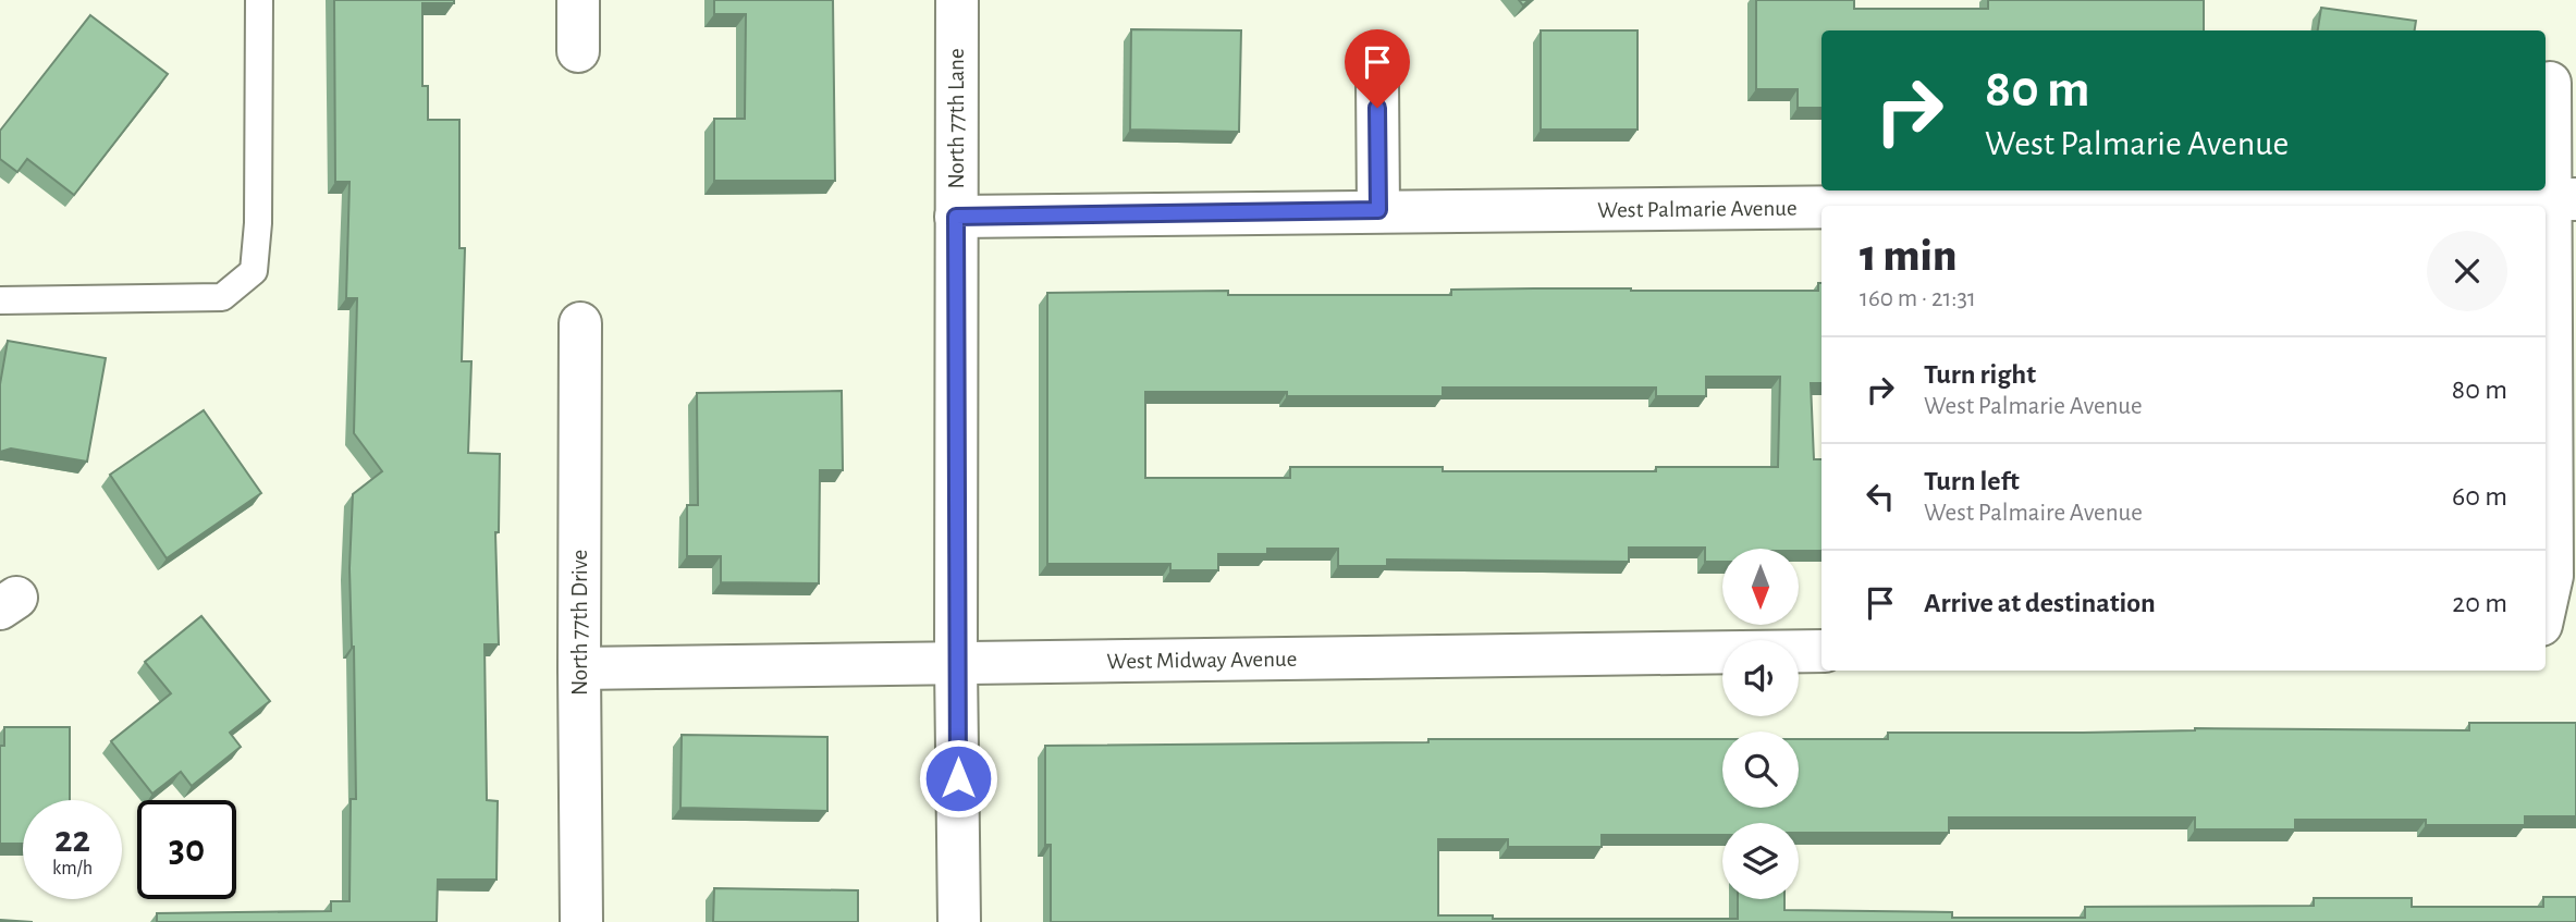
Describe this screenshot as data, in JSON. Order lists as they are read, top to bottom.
{
  "streets": {
    "street": [
      "North 77th Lane",
      "West Palmarie Avenue",
      "North 77th Drive",
      "West Midway Avenue"
    ]
  },
  "crossings": [
    ["North 77th Lane", "West Palmarie Avenue"],
    ["North 77th Lane", "West Midway Avenue"],
    ["North 77th Drive", "West Midway Avenue"]
  ],
  "north": "bottom",
  "page": {
    "turn": ["80 m", "West Palmarie Avenue"],
    "heading": ["1 min", "160 m · 21:31"],
    "list": [
      {
        "name": "Turn right",
        "note": "West Palmarie Avenue",
        "value": "80 m"
      },
      {
        "name": "Turn left",
        "note": "West Palmaire Avenue",
        "value": "60 m"
      },
      {
        "name": "Arrive at destination",
        "value": "20 m"
      }
    ],
    "speed": "22 km/h",
    "limit": "30"
  }
}
